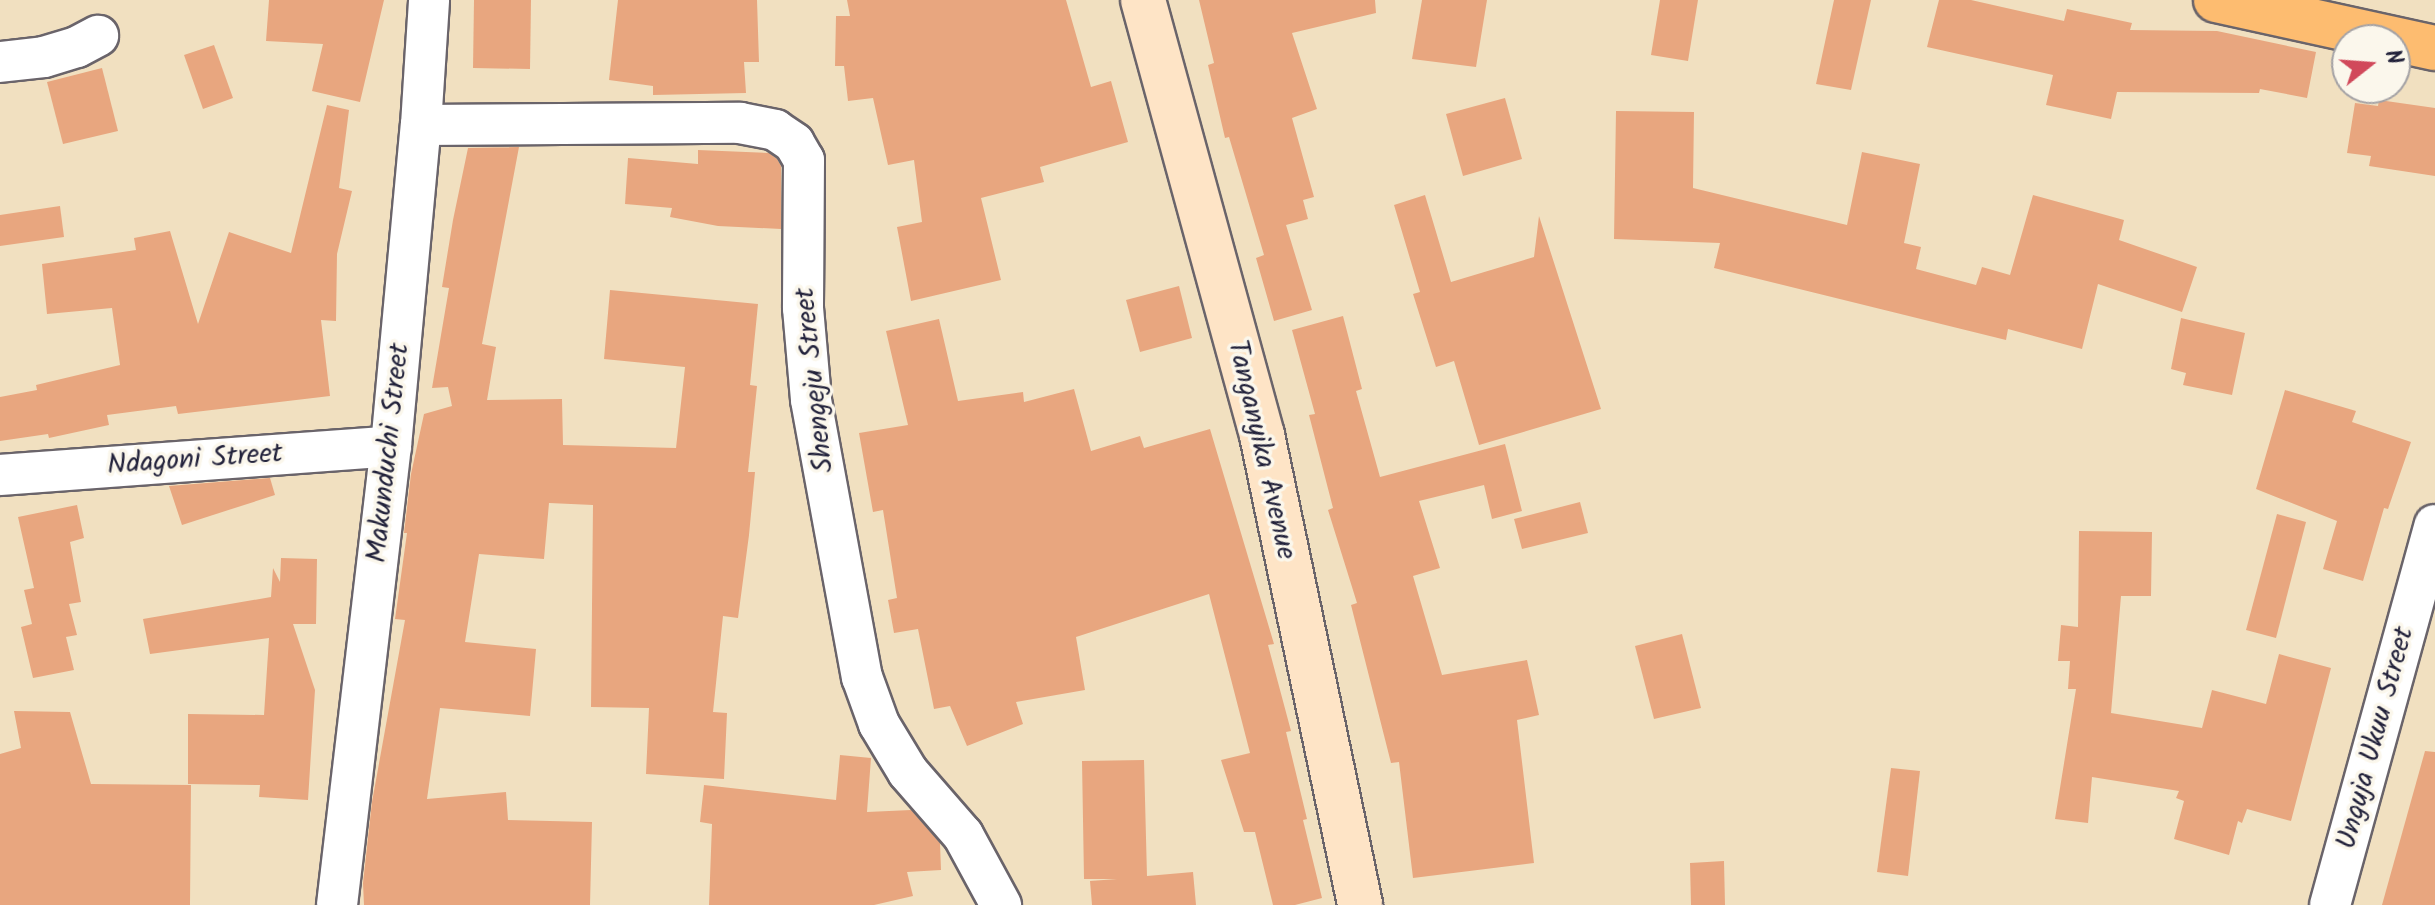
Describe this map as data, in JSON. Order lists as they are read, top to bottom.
{
  "streets": {
    "main road": ["Tanganyika Avenue"],
    "street": [
      "Shengeju Street",
      "Makunduchi Street",
      "Ndagoni Street",
      "Unguja Ukuu Street"
    ]
  },
  "crossings": [
    ["Shengeju Street", "Makunduchi Street"],
    ["Makunduchi Street", "Ndagoni Street"]
  ],
  "north": "right"
}
